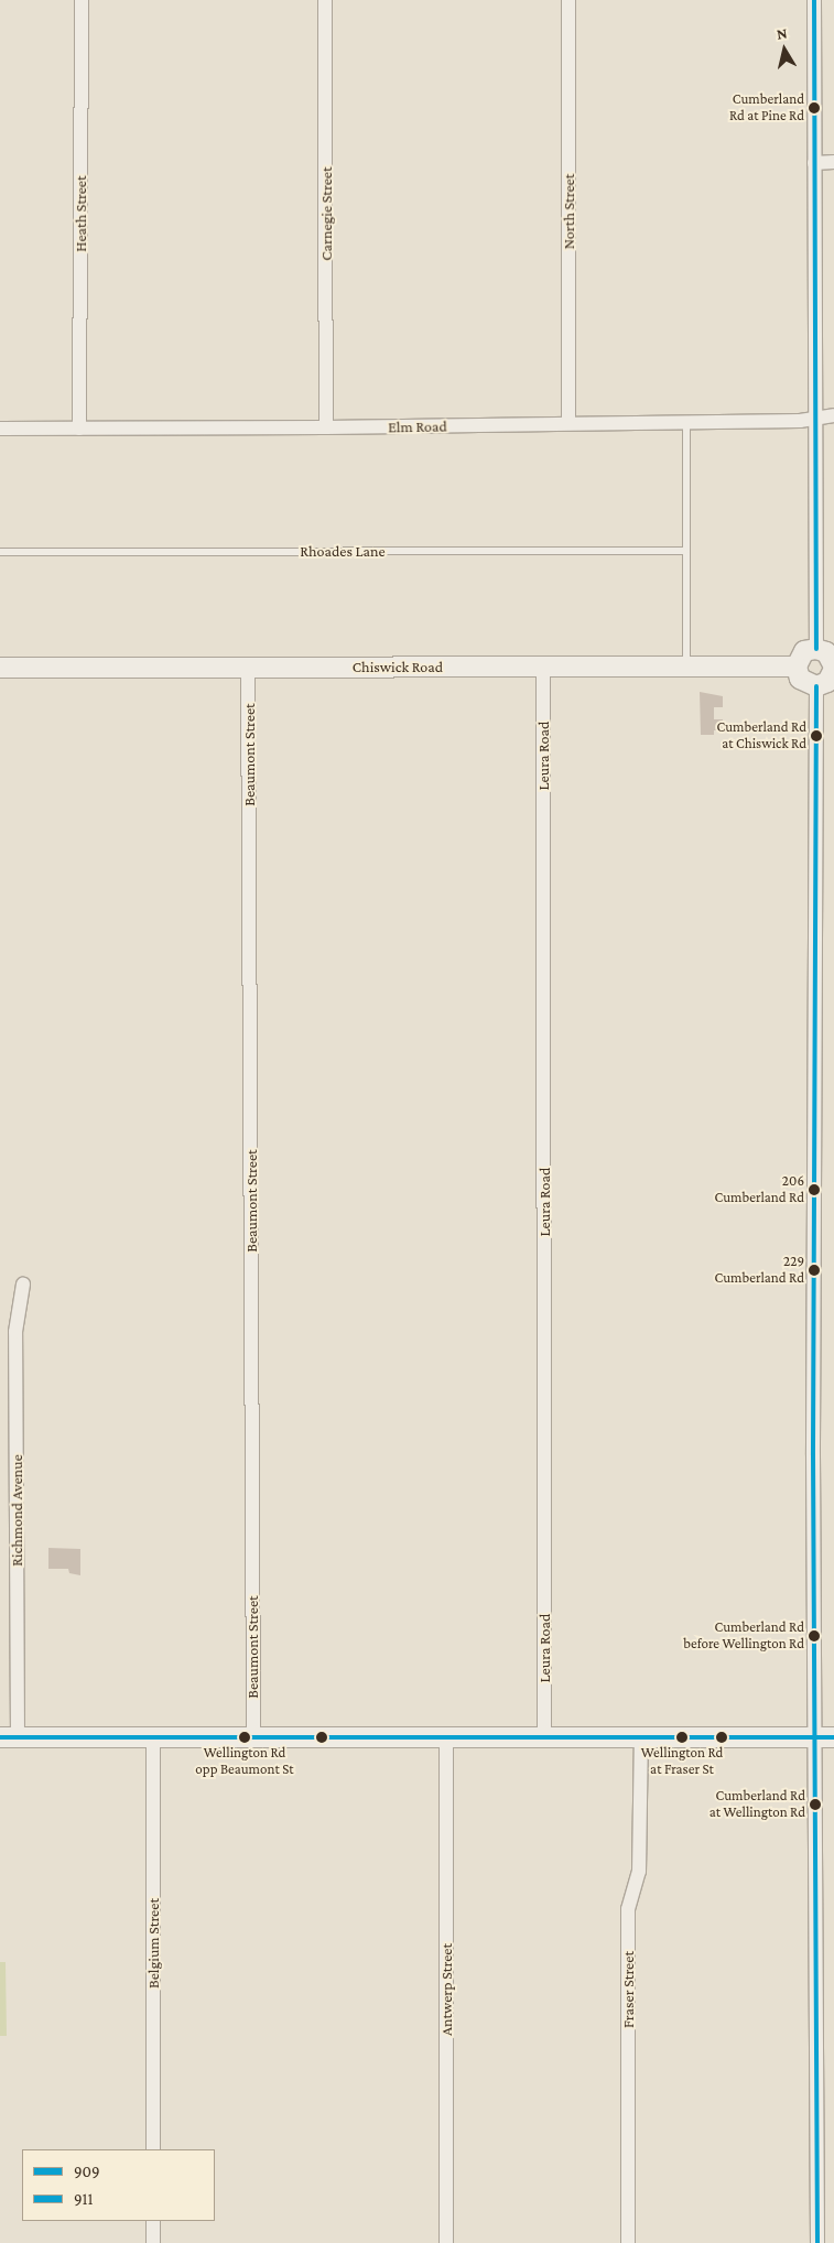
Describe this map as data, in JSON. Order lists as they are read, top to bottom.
{
  "streets": {
    "street": [
      "North Street",
      "Heath Street",
      "Carnegie Street",
      "Elm Road",
      "Chiswick Road",
      "Beaumont Street",
      "Leura Road",
      "Richmond Avenue",
      "Belgium Street",
      "Antwerp Street",
      "Fraser Street"
    ],
    "lane": ["Rhoades Lane"]
  },
  "crossings": [
    ["North Street", "Elm Road"],
    ["Heath Street", "Elm Road"],
    ["Carnegie Street", "Elm Road"],
    ["Chiswick Road", "Beaumont Street"],
    ["Chiswick Road", "Leura Road"]
  ],
  "places": [
    "Cumberland Rd at Pine Rd",
    "Cumberland Rd at Chiswick Rd",
    "206 Cumberland Rd",
    "229 Cumberland Rd",
    "Cumberland Rd before Wellington Rd",
    "Wellington Rd opp Beaumont St",
    "Wellington Rd at Fraser St",
    "Cumberland Rd at Wellington Rd"
  ],
  "lines": ["transit line 909", "transit line 911"],
  "legend": ["909", "911"],
  "north": "top"
}
